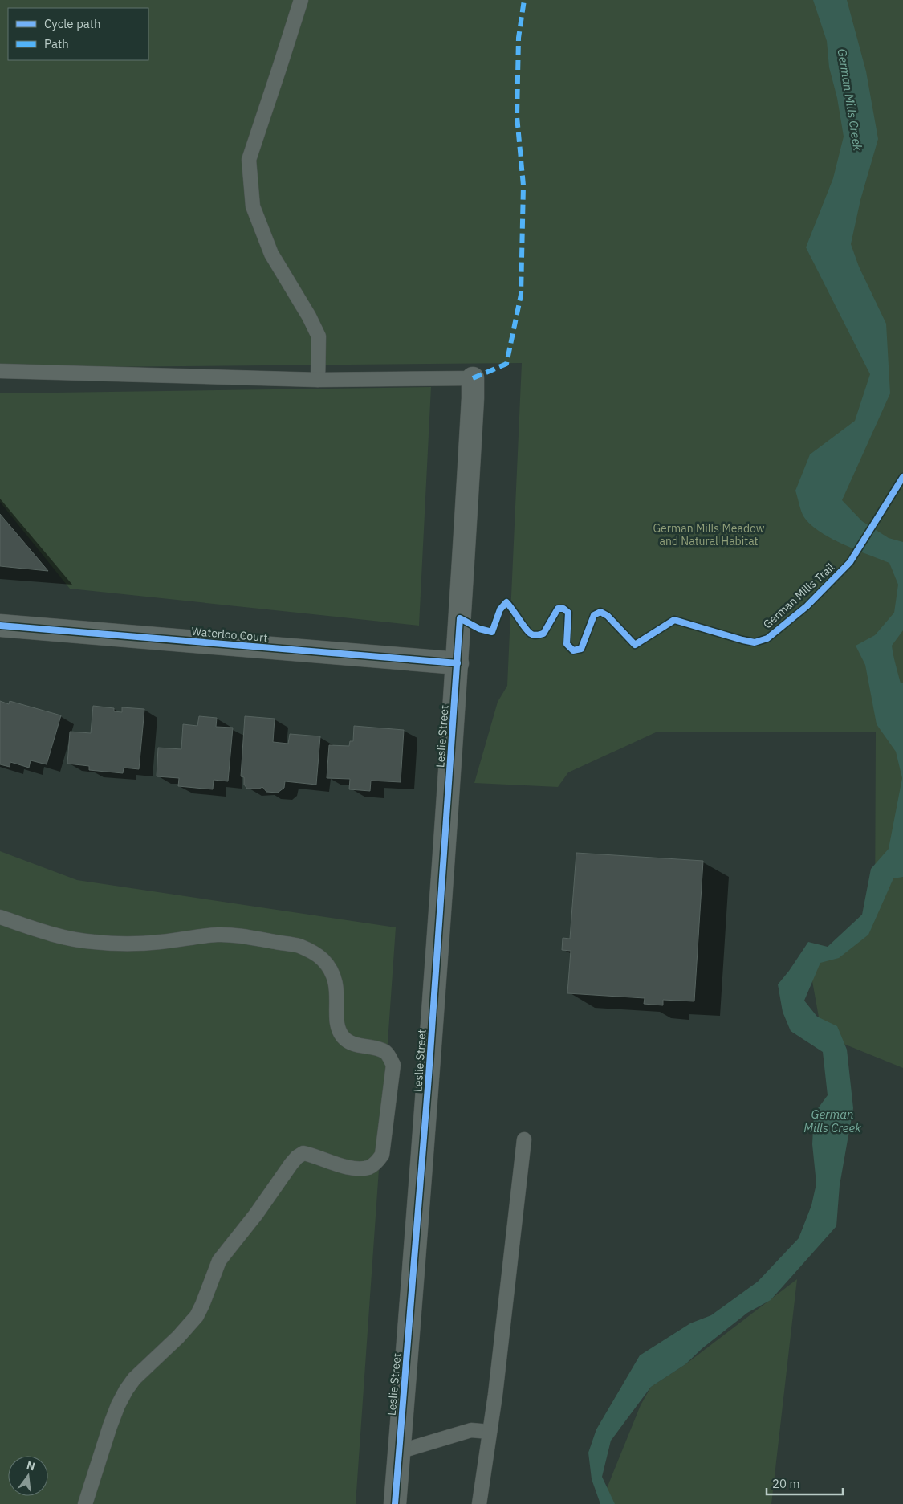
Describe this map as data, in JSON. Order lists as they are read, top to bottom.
{
  "streets": {
    "street": ["Waterloo Court", "Leslie Street"],
    "cycle path": ["German Mills Trail"]
  },
  "crossings": [
    ["Waterloo Court", "Leslie Street"]
  ],
  "water": ["German Mills Creek"],
  "parks": ["German Mills Meadow and Natural Habitat"],
  "legend": ["Cycle path", "Path"],
  "scale_bar": "20 m",
  "north": "top"
}
